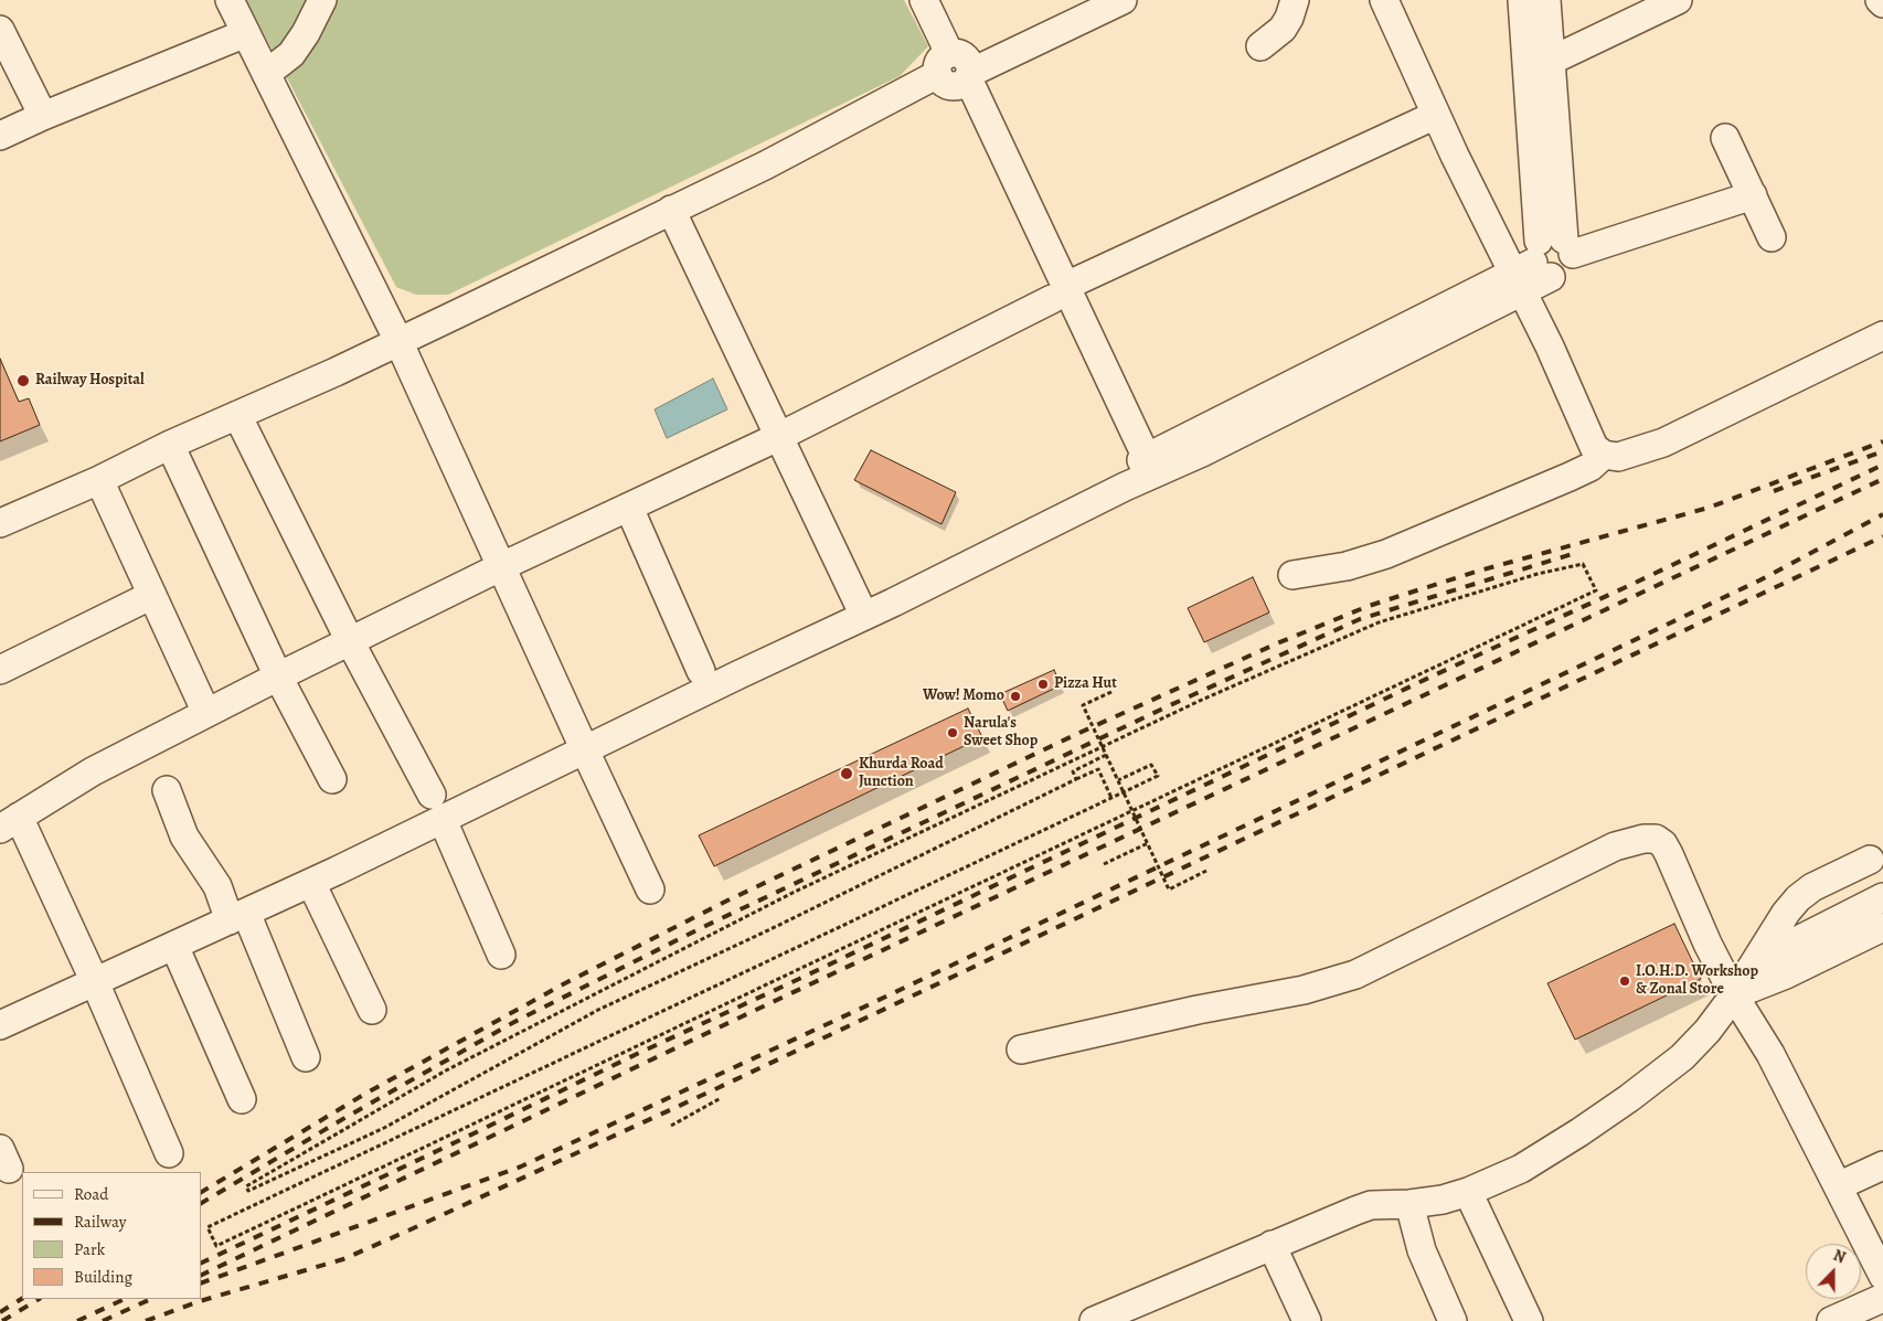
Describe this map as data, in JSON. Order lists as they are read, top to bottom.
{
  "places": [
    "Railway Hospital",
    "Pizza Hut",
    "Wow! Momo",
    "Narula's Sweet Shop",
    "Khurda Road Junction",
    "I.O.H.D. Workshop & Zonal Store"
  ],
  "legend": [
    "Road",
    "Railway",
    "Park",
    "Building"
  ],
  "north": "top"
}
